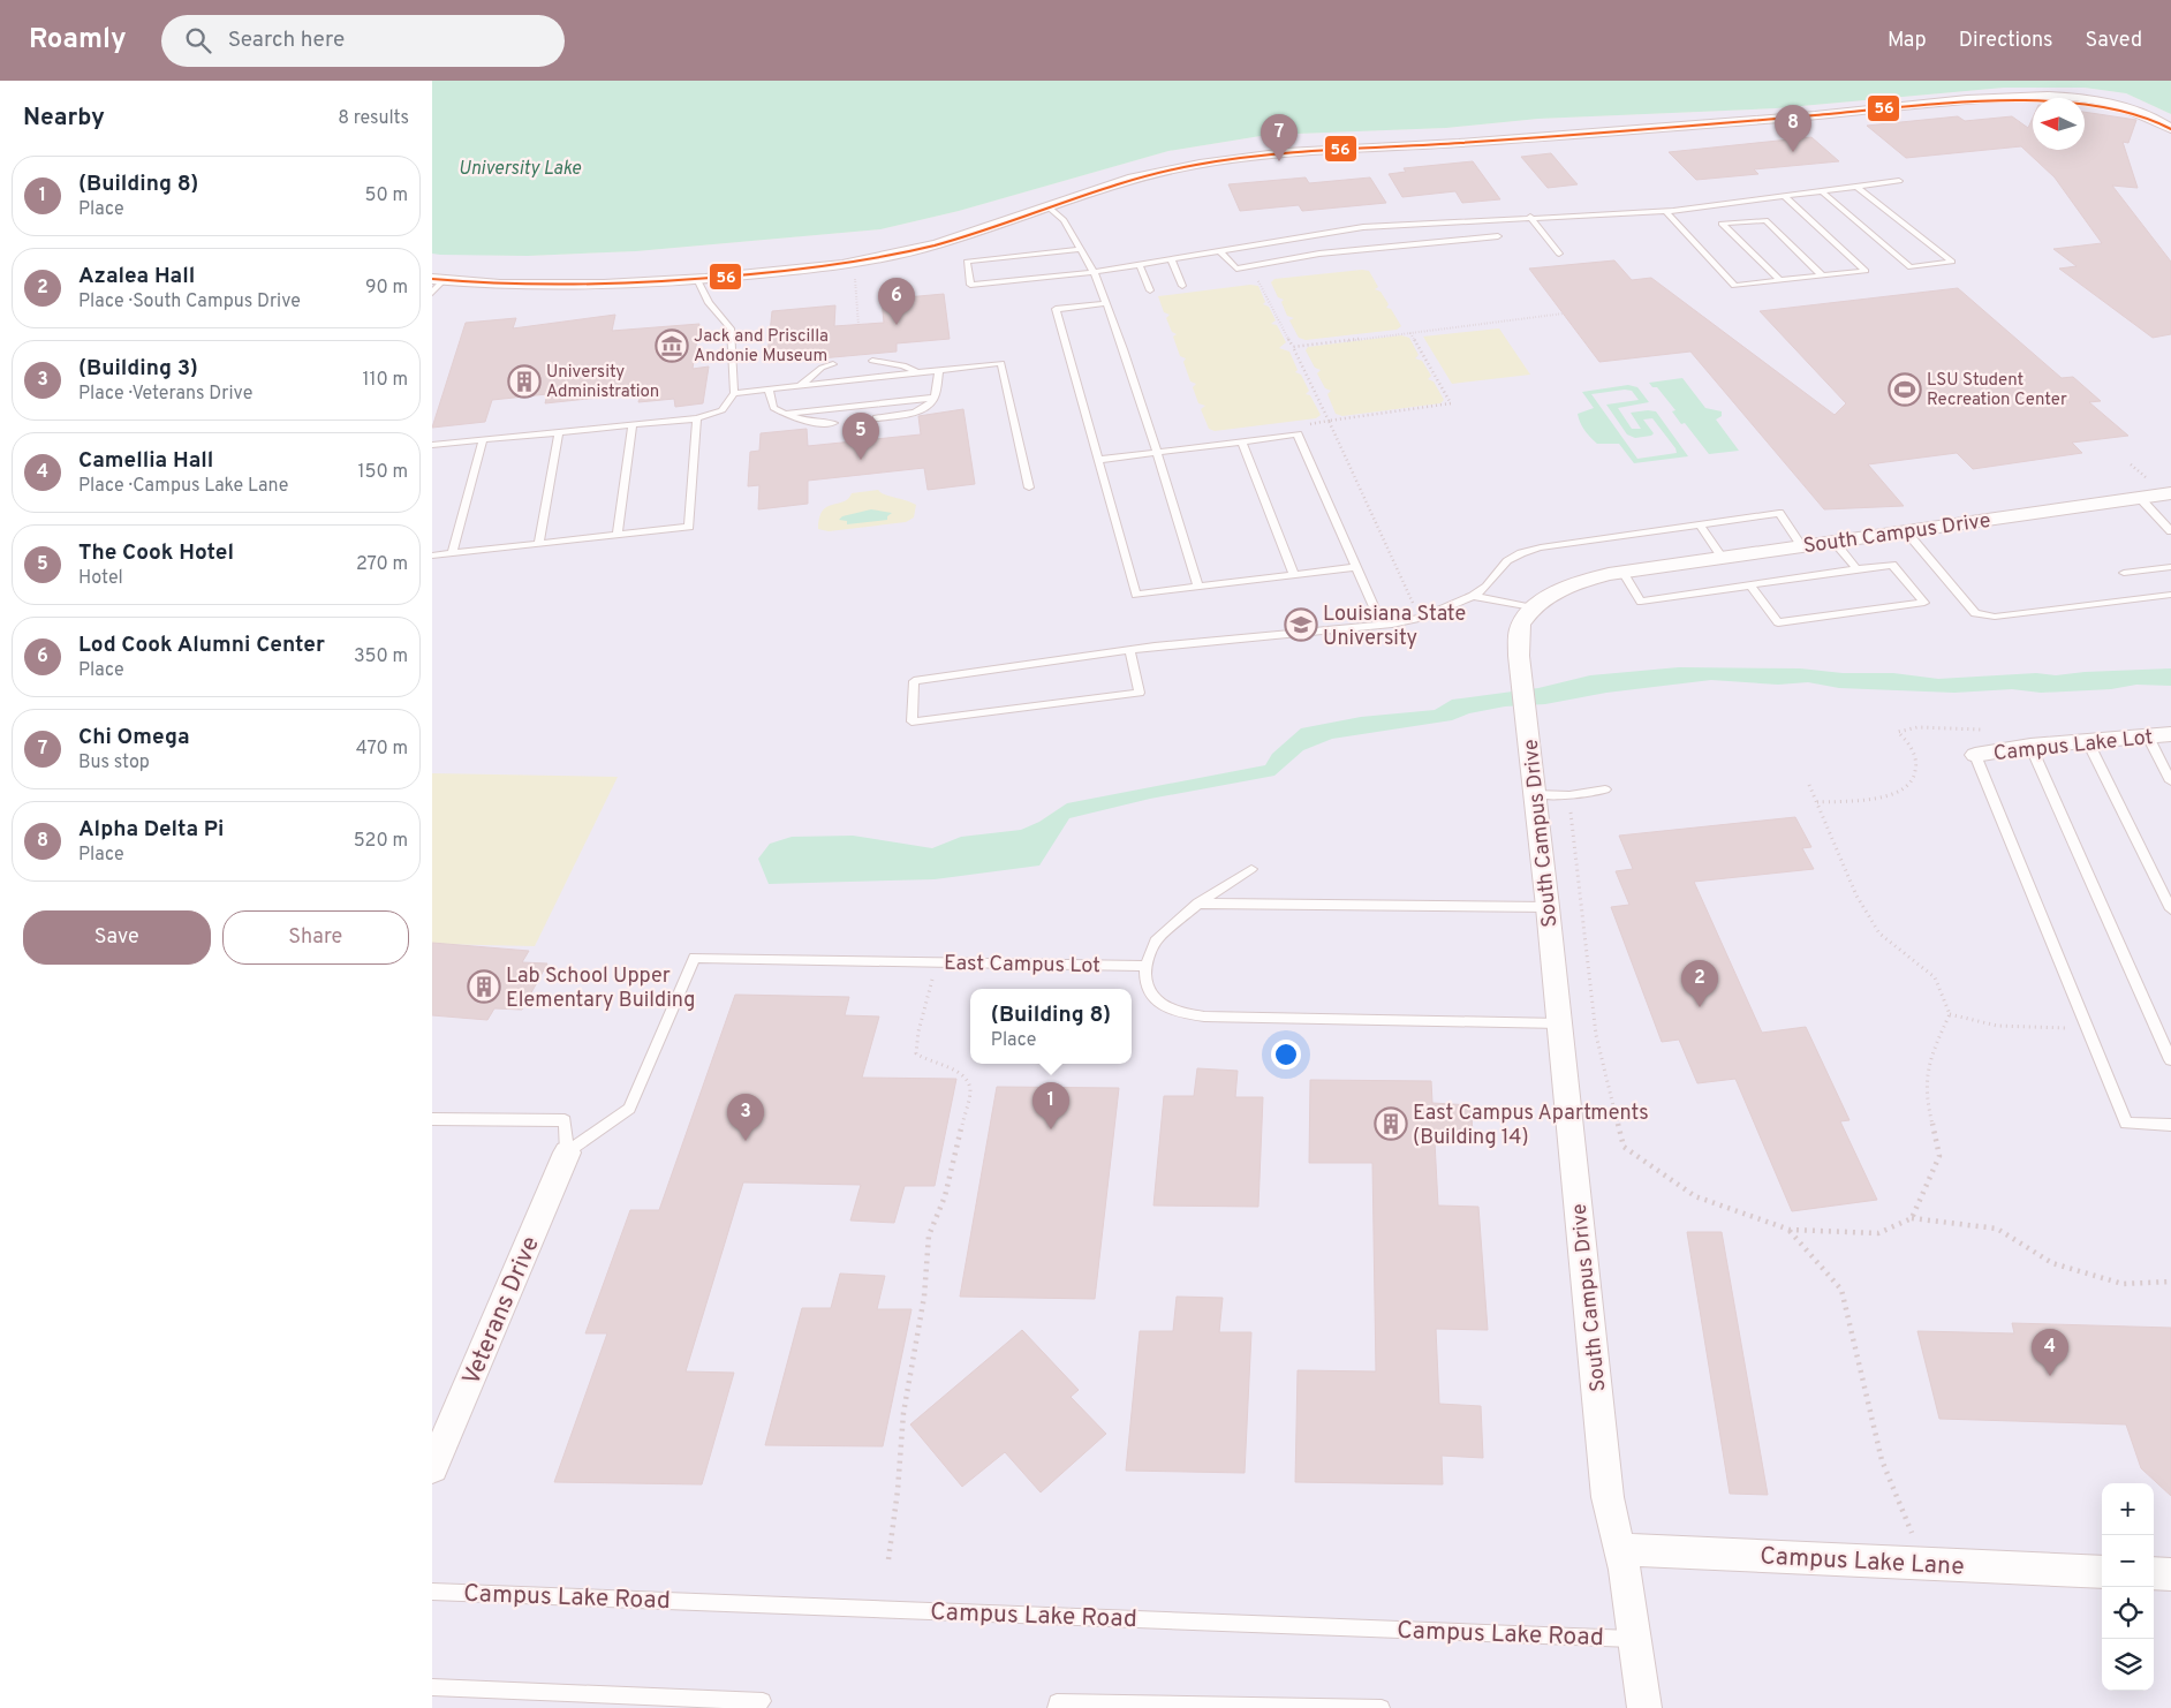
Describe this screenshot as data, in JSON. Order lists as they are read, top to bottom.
{
  "streets": {
    "street": [
      "South Campus Drive",
      "Campus Lake Lot",
      "Veterans Drive",
      "Campus Lake Lane"
    ],
    "lane": ["East Campus Lot", "Campus Lake Road"]
  },
  "crossings": [
    ["South Campus Drive", "Campus Lake Lane"],
    ["South Campus Drive", "Campus Lake Road"],
    ["East Campus Lot", "Veterans Drive"]
  ],
  "water": ["University Lake"],
  "places": {
    "museum": ["Jack and Priscilla Andonie Museum"],
    "building": ["University Administration", "Lab School Upper Elementary Building", "East Campus Apartments (Building 14)"],
    "sports": ["LSU Student Recreation Center"],
    "school or university": ["Louisiana State University"]
  },
  "lines": ["transit line 56"],
  "north": "left",
  "page": {
    "header": "Roamly",
    "search": "Search here",
    "nav": ["Map", "Directions", "Saved"],
    "heading": ["Nearby", "8 results"],
    "pins": [
      "8",
      "7",
      "6",
      "5",
      "2",
      "1",
      "3",
      "4"
    ],
    "list": [
      {
        "mark": "1",
        "name": "(Building 8)",
        "note": "Place",
        "value": "50 m"
      },
      {
        "mark": "2",
        "name": "Azalea Hall",
        "note": "Place · South Campus Drive",
        "value": "90 m"
      },
      {
        "mark": "3",
        "name": "(Building 3)",
        "note": "Place · Veterans Drive",
        "value": "110 m"
      },
      {
        "mark": "4",
        "name": "Camellia Hall",
        "note": "Place · Campus Lake Lane",
        "value": "150 m"
      },
      {
        "mark": "5",
        "name": "The Cook Hotel",
        "note": "Hotel",
        "value": "270 m"
      },
      {
        "mark": "6",
        "name": "Lod Cook Alumni Center",
        "note": "Place",
        "value": "350 m"
      },
      {
        "mark": "7",
        "name": "Chi Omega",
        "note": "Bus stop",
        "value": "470 m"
      },
      {
        "mark": "8",
        "name": "Alpha Delta Pi",
        "note": "Place",
        "value": "520 m"
      }
    ],
    "buttons": ["Save", "Share"],
    "popup": ["(Building 8)", "Place"],
    "map_buttons": ["+", "−"]
  }
}
